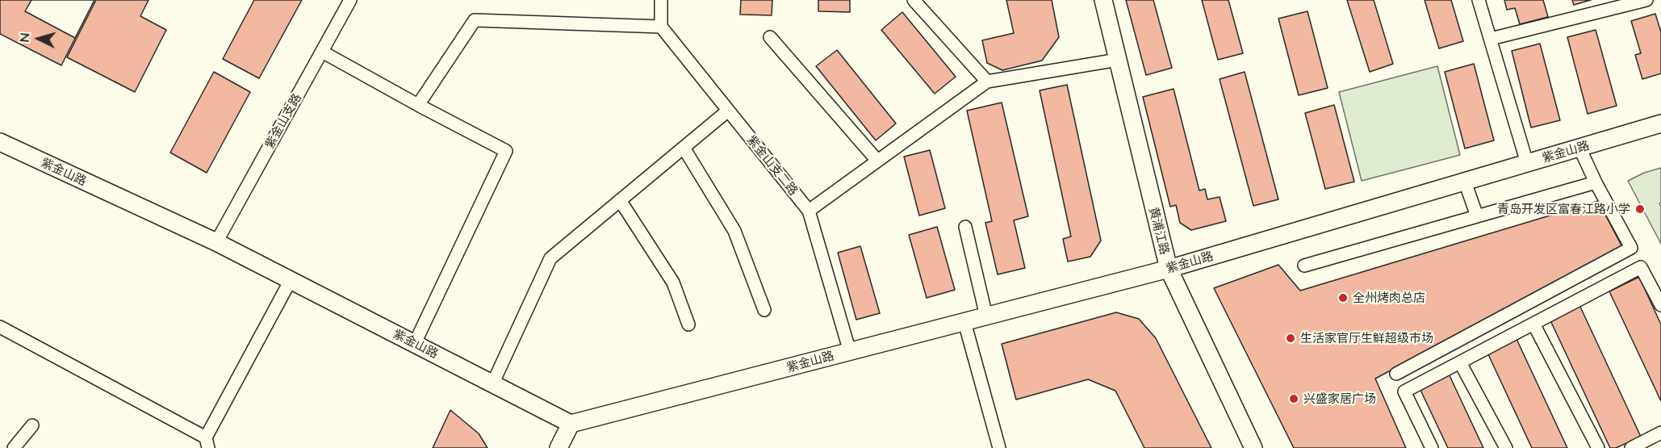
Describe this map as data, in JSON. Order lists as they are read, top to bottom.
{
  "streets": {
    "street": [
      "紫金山支路",
      "紫金山路",
      "紫金山支二路",
      "黄浦江路"
    ]
  },
  "crossings": [
    ["紫金山支路", "紫金山路"],
    ["紫金山路", "紫金山支二路"],
    ["紫金山路", "黄浦江路"]
  ],
  "places": [
    "青岛开发区富春江路小学",
    "全州烤肉总店",
    "生活家官厅生鲜超级市场",
    "兴盛家居广场"
  ],
  "north": "left"
}
